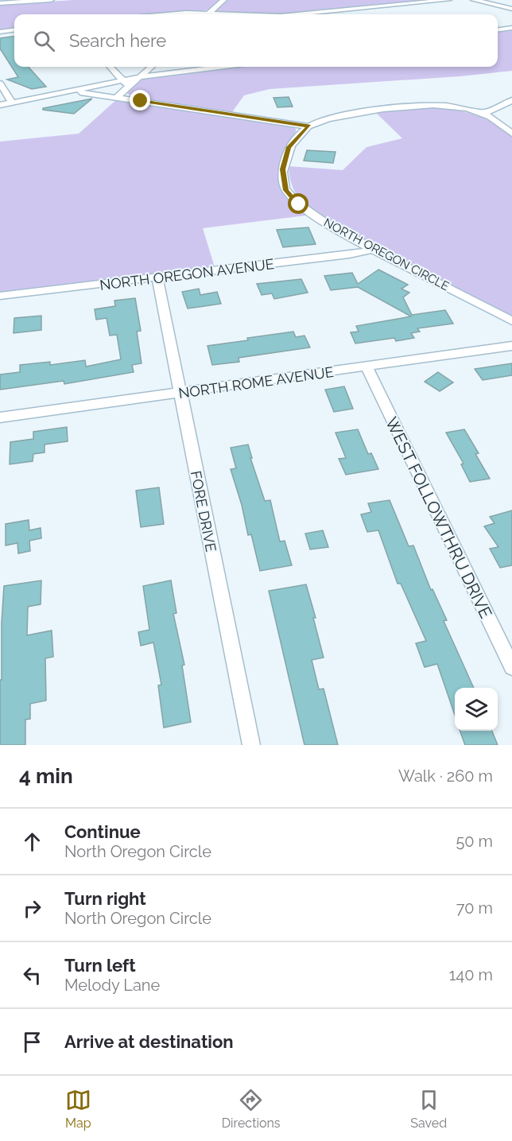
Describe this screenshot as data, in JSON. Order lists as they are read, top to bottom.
{
  "streets": {
    "street": [
      "NORTH OREGON CIRCLE",
      "NORTH OREGON AVENUE",
      "NORTH ROME AVENUE",
      "FORE DRIVE",
      "WEST FOLLOWTHRU DRIVE"
    ]
  },
  "crossings": [
    ["NORTH OREGON CIRCLE", "NORTH OREGON AVENUE"],
    ["NORTH OREGON AVENUE", "FORE DRIVE"],
    ["NORTH ROME AVENUE", "FORE DRIVE"],
    ["NORTH ROME AVENUE", "WEST FOLLOWTHRU DRIVE"]
  ],
  "page": {
    "search": "Search here",
    "heading": ["4 min", "Walk · 260 m"],
    "list": [
      ["Continue", "North Oregon Circle", "50 m"],
      ["Turn right", "North Oregon Circle", "70 m"],
      ["Turn left", "Melody Lane", "140 m"],
      "Arrive at destination"
    ],
    "nav": ["Map", "Directions", "Saved"]
  }
}
